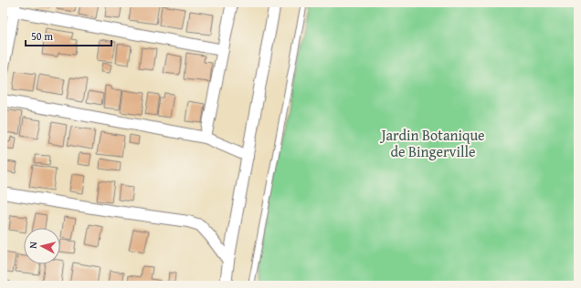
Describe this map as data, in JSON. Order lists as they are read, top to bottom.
{
  "parks": ["Jardin Botanique de Bingerville"],
  "scale_bar": "50 m",
  "north": "left"
}
